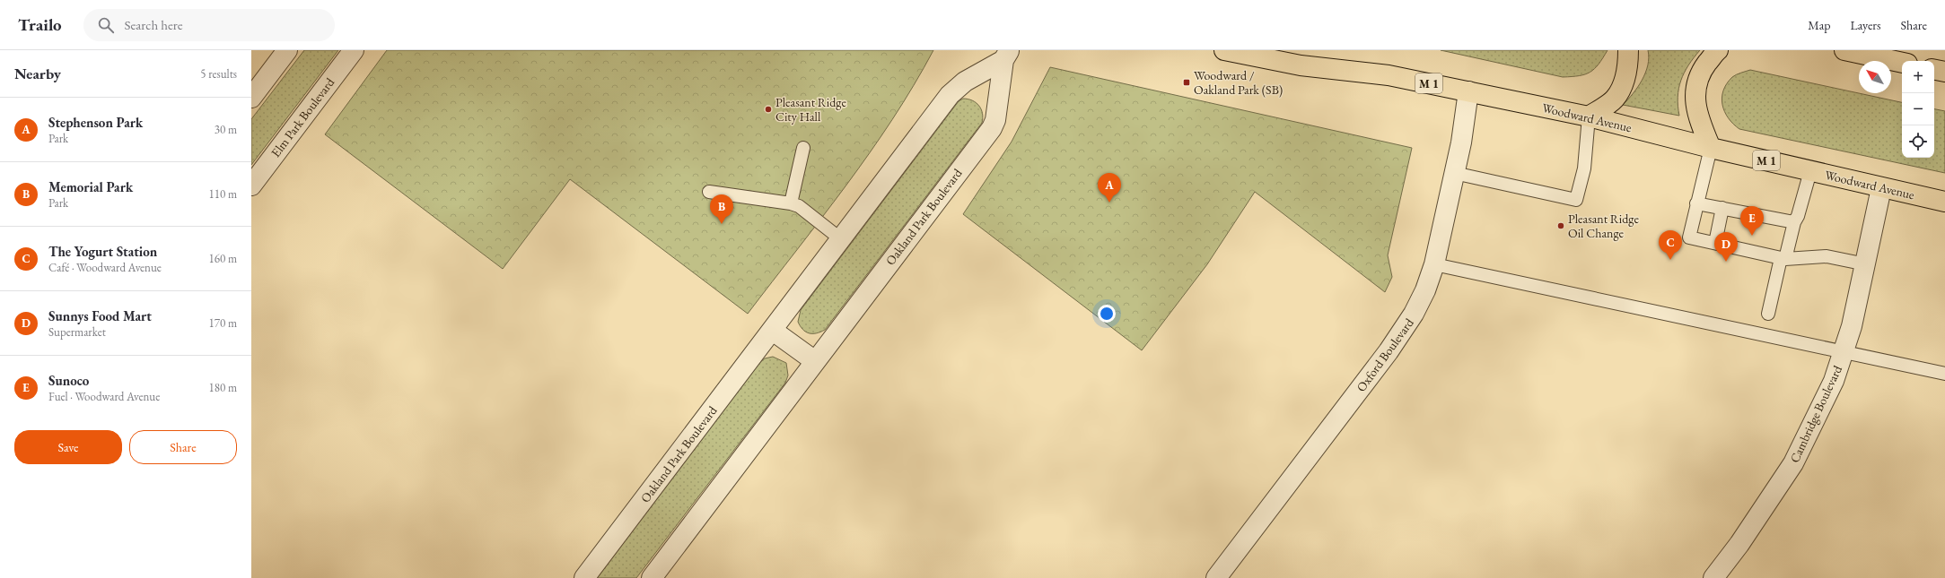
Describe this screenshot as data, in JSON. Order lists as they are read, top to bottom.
{
  "streets": {
    "main road": ["M 1", "Woodward Avenue"],
    "street": [
      "Elm Park Boulevard",
      "Oakland Park Boulevard",
      "Oxford Boulevard",
      "Cambridge Boulevard"
    ]
  },
  "crossings": [
    ["Woodward Avenue", "Oxford Boulevard"],
    ["Woodward Avenue", "Cambridge Boulevard"]
  ],
  "places": {
    "transit": ["Woodward / Oakland Park (SB)"],
    "other": ["Pleasant Ridge City Hall", "Pleasant Ridge Oil Change"]
  },
  "north": "top left",
  "page": {
    "header": "Trailo",
    "search": "Search here",
    "nav": ["Map", "Layers", "Share"],
    "heading": ["Nearby", "5 results"],
    "map_buttons": ["+", "−"],
    "list": [
      {
        "mark": "A",
        "name": "Stephenson Park",
        "note": "Park",
        "value": "30 m"
      },
      {
        "mark": "B",
        "name": "Memorial Park",
        "note": "Park",
        "value": "110 m"
      },
      {
        "mark": "C",
        "name": "The Yogurt Station",
        "note": "Café · Woodward Avenue",
        "value": "160 m"
      },
      {
        "mark": "D",
        "name": "Sunnys Food Mart",
        "note": "Supermarket",
        "value": "170 m"
      },
      {
        "mark": "E",
        "name": "Sunoco",
        "note": "Fuel · Woodward Avenue",
        "value": "180 m"
      }
    ],
    "pins": [
      "A",
      "B",
      "E",
      "C",
      "D"
    ],
    "buttons": ["Save", "Share"]
  }
}
